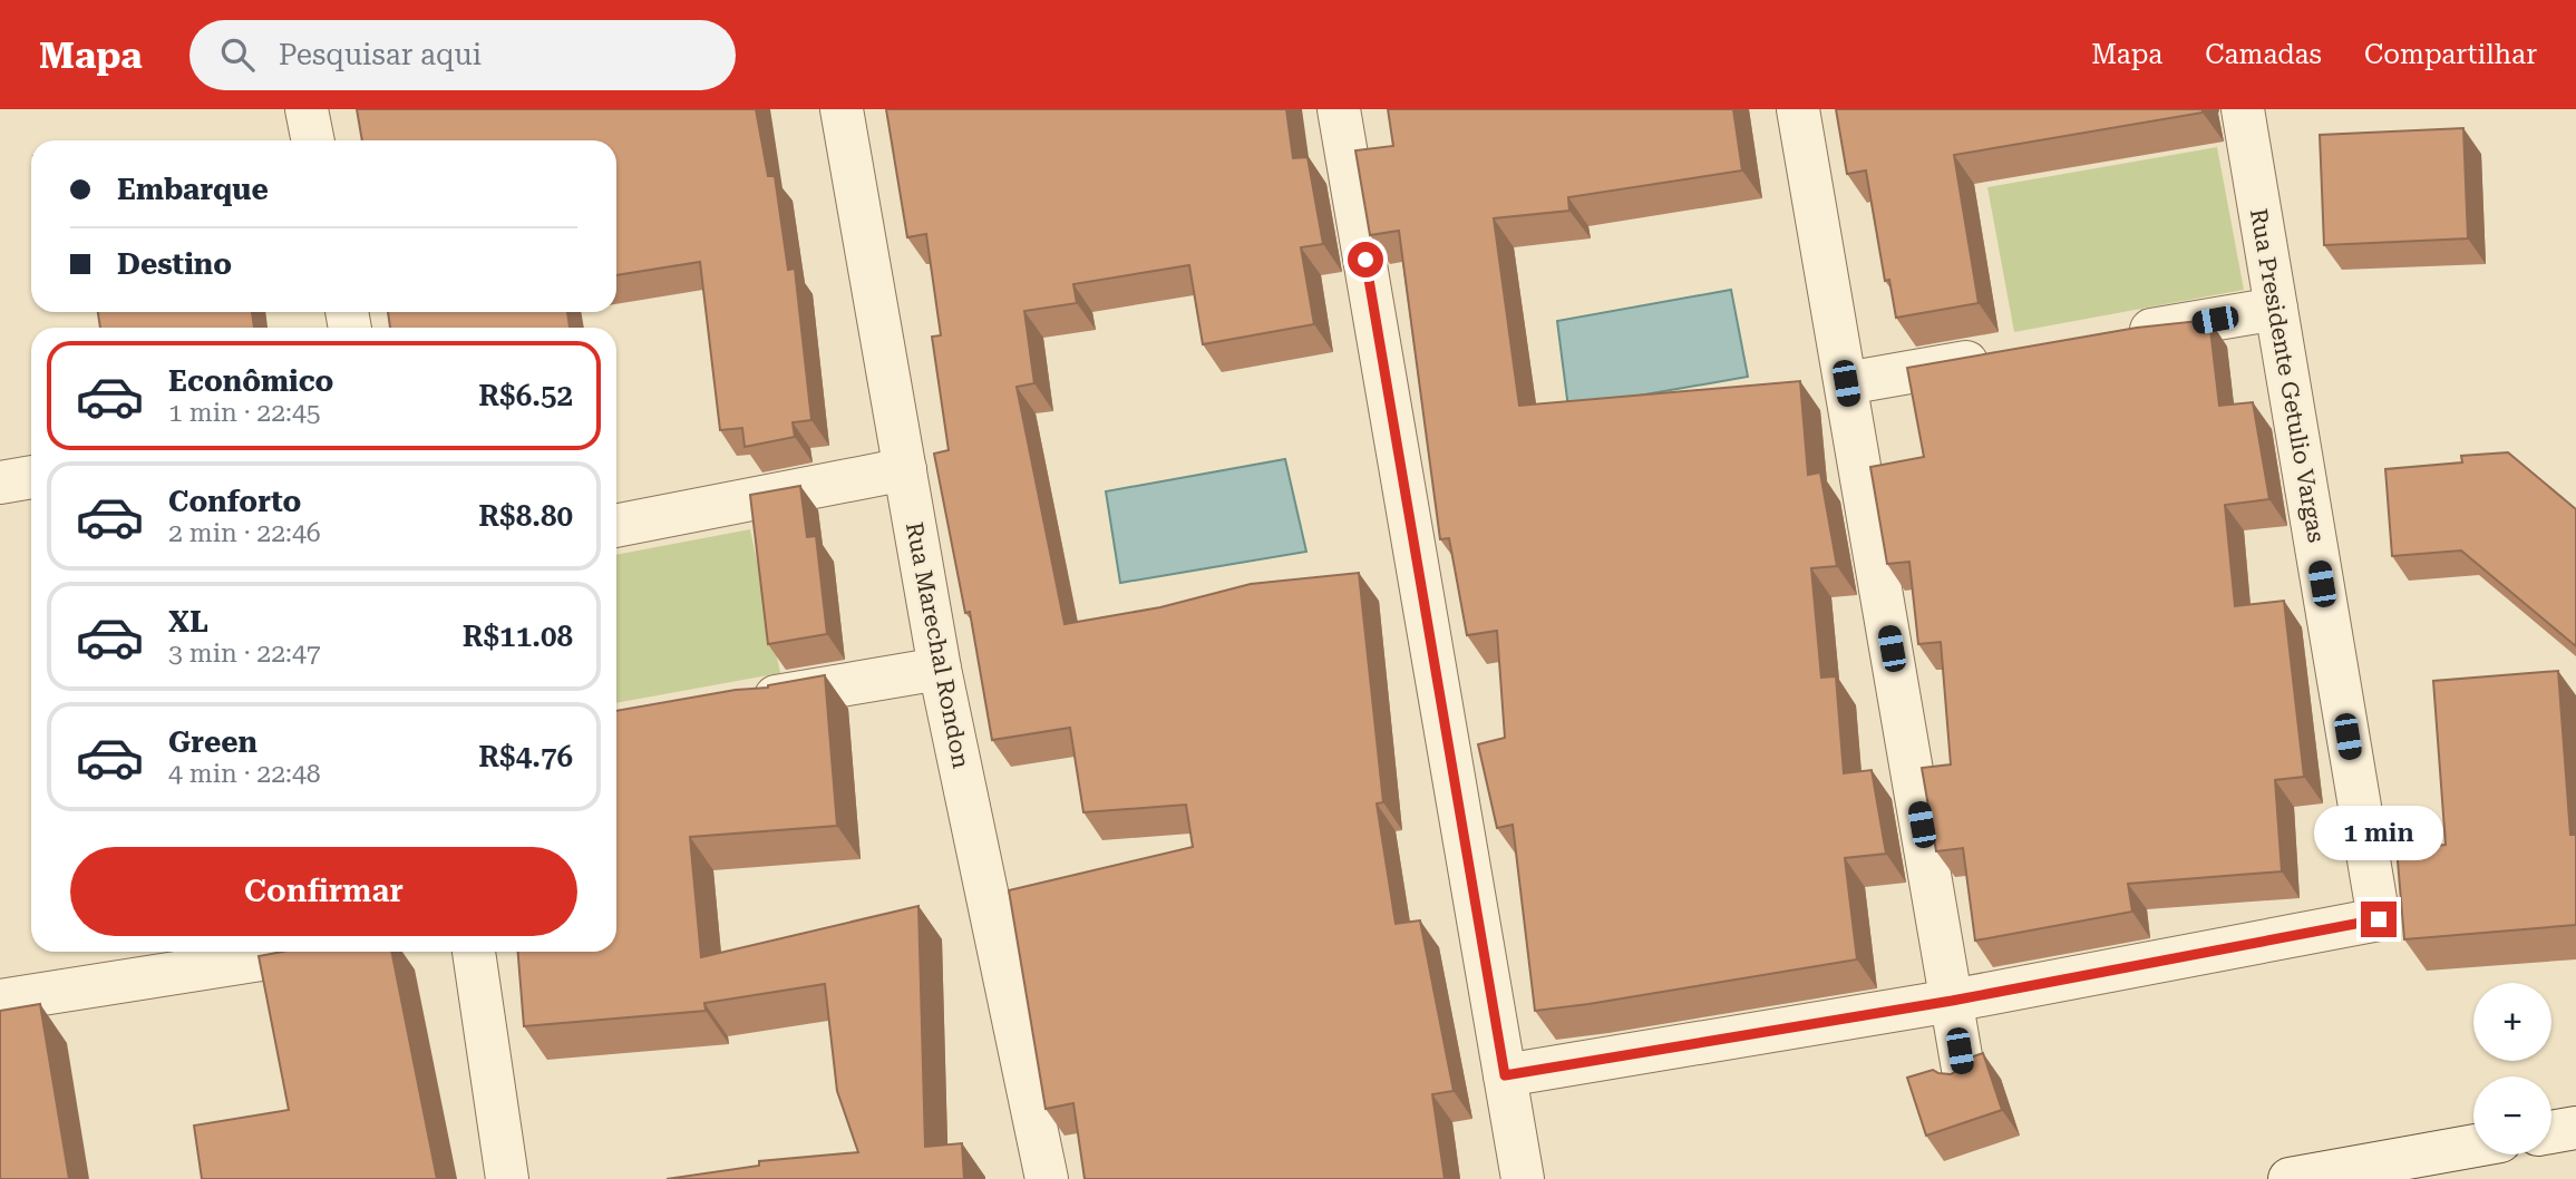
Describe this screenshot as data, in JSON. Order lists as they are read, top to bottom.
{
  "streets": {
    "street": ["Rua Presidente Getulio Vargas", "Rua Marechal Rondon"]
  },
  "page": {
    "header": "Mapa",
    "search": "Pesquisar aqui",
    "nav": ["Mapa", "Camadas", "Compartilhar"],
    "banner": ["Embarque", "Destino"],
    "list": [
      {
        "name": "Econômico",
        "note": "1 min · 22:45",
        "value": "R$6.52"
      },
      {
        "name": "Conforto",
        "note": "2 min · 22:46",
        "value": "R$8.80"
      },
      {
        "name": "XL",
        "note": "3 min · 22:47",
        "value": "R$11.08"
      },
      {
        "name": "Green",
        "note": "4 min · 22:48",
        "value": "R$4.76"
      }
    ],
    "bubble": "1 min",
    "buttons": "Confirmar",
    "map_buttons": ["+", "−"]
  }
}
